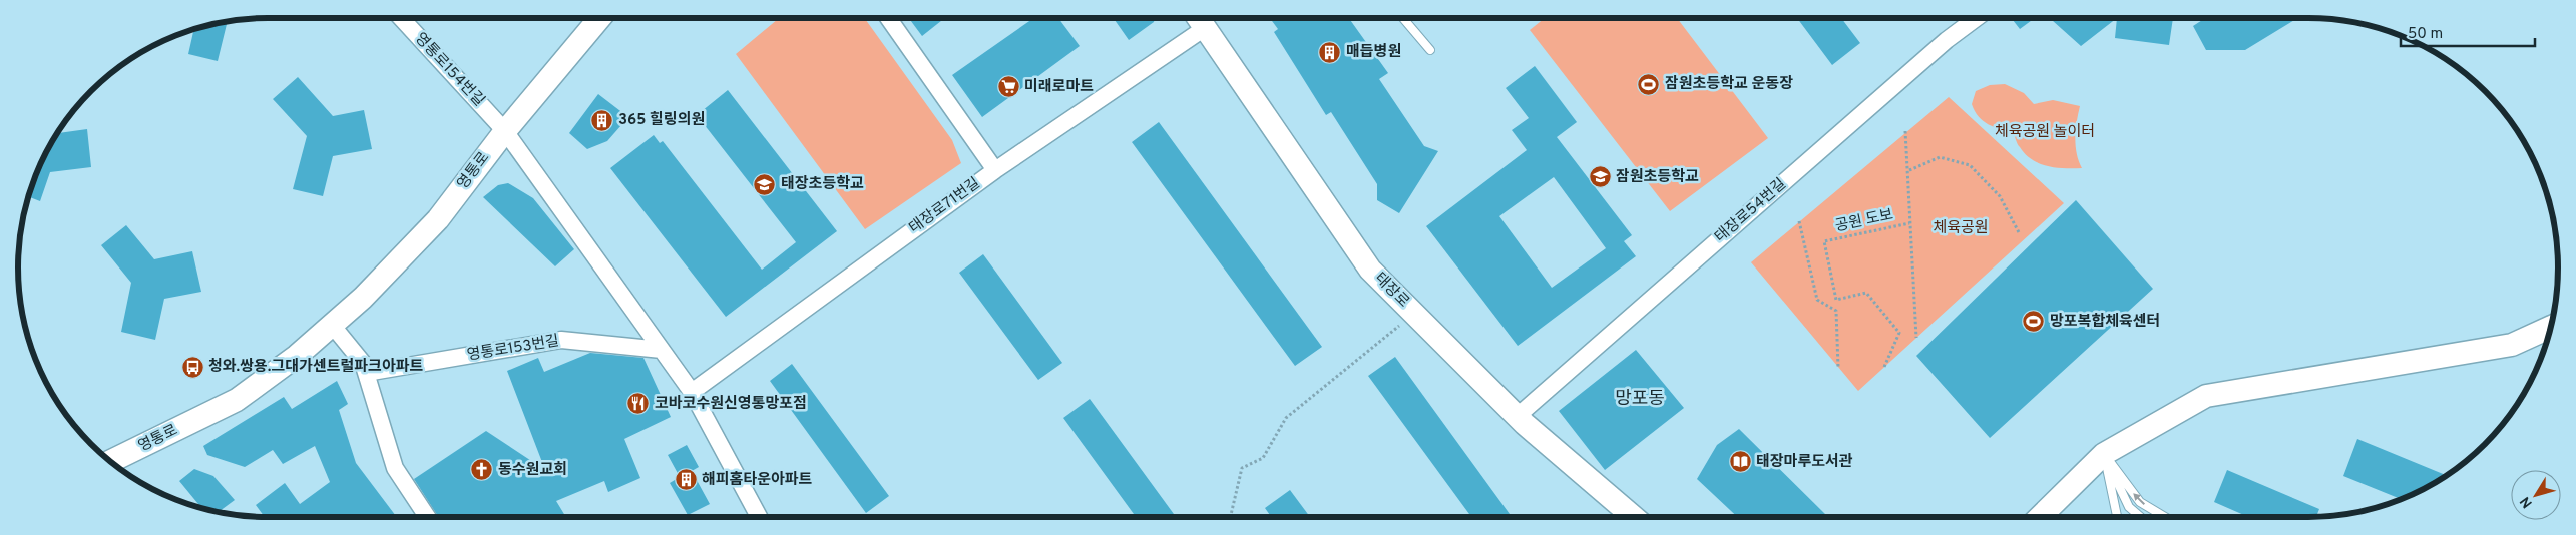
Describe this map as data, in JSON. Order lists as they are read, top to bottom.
{
  "streets": {
    "street": [
      "영통로154번길",
      "영통로",
      "태장로71번길",
      "태장로54번길",
      "태장로",
      "영통로153번길"
    ],
    "path": ["공원 도보"]
  },
  "crossings": [
    ["영통로154번길", "영통로"],
    ["태장로71번길", "태장로"],
    ["태장로54번길", "태장로"]
  ],
  "districts": ["망포동"],
  "parks": ["체육공원 놀이터", "체육공원"],
  "places": {
    "building": ["매듭병원", "365 힐링의원", "해피홈타운아파트"],
    "sports": ["잠원초등학교 운동장", "망포복합체육센터"],
    "supermarket": ["미래로마트"],
    "school or university": ["잠원초등학교", "태장초등학교"],
    "bus stop": ["청와.쌍용.그대가센트럴파크아파트"],
    "restaurant": ["코바코수원신영통망포점"],
    "library": ["태장마루도서관"],
    "church": ["동수원교회"]
  },
  "scale_bar": "50 m",
  "north": "bottom left"
}
